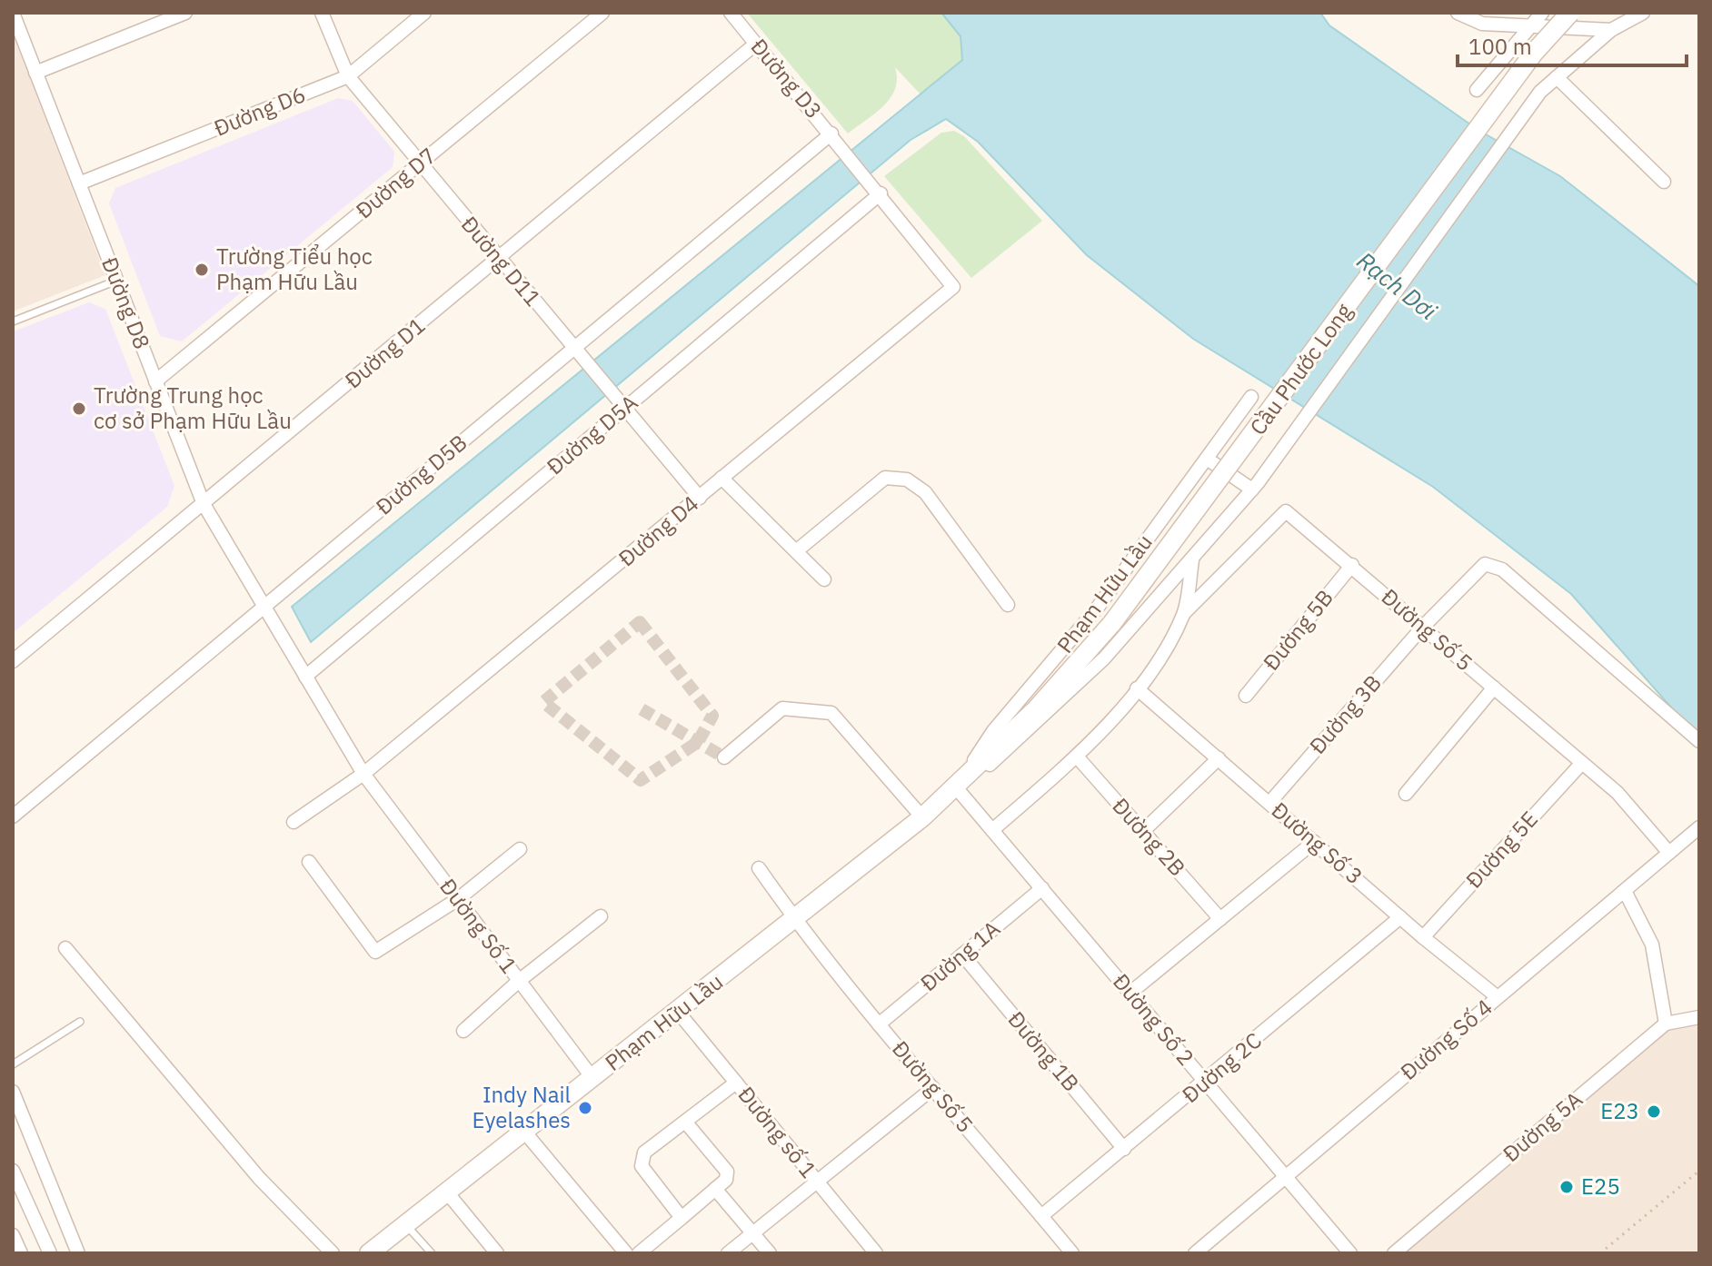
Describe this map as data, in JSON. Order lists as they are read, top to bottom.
{
  "streets": {
    "main road": ["Cầu Phước Long", "Phạm Hữu Lầu"],
    "street": [
      "Đường D3",
      "Đường D6",
      "Đường D7",
      "Đường D11",
      "Đường D8",
      "Đường D1",
      "Đường D5A",
      "Đường D5B",
      "Đường D4",
      "Đường 5B",
      "Đường Số 5",
      "Đường 3B",
      "Đường 2B",
      "Đường Số 3",
      "Đường 5E",
      "Đường Số 1",
      "Đường 1A",
      "Đường Số 2",
      "Đường Số 4",
      "Đường 1B",
      "Đường 2C",
      "Đường 5A",
      "Đường số 1"
    ]
  },
  "crossings": [
    ["Đường D3", "Đường D1"],
    ["Đường D3", "Đường D5A"],
    ["Đường D3", "Đường D5B"],
    ["Đường D3", "Đường D4"],
    ["Đường D6", "Đường D11"],
    ["Đường D6", "Đường D8"],
    ["Đường D7", "Đường D11"],
    ["Đường D7", "Đường D8"],
    ["Đường D11", "Đường D1"],
    ["Đường D11", "Đường D5A"],
    ["Đường D11", "Đường D5B"],
    ["Đường D11", "Đường D4"],
    ["Đường D8", "Đường D1"],
    ["Đường D8", "Đường D5A"],
    ["Đường D8", "Đường D5B"],
    ["Đường D8", "Đường D4"],
    ["Đường D8", "Đường Số 1"],
    ["Cầu Phước Long", "Phạm Hữu Lầu"],
    ["Đường D5A", "Đường D4"],
    ["Đường D4", "Đường Số 1"],
    ["Phạm Hữu Lầu", "Đường Số 5"],
    ["Phạm Hữu Lầu", "Đường Số 1"],
    ["Phạm Hữu Lầu", "Đường Số 2"],
    ["Phạm Hữu Lầu", "Đường số 1"],
    ["Đường 5B", "Đường Số 5"],
    ["Đường Số 5", "Đường 3B"],
    ["Đường Số 5", "Đường 5E"],
    ["Đường Số 5", "Đường 1A"],
    ["Đường Số 5", "Đường Số 4"],
    ["Đường Số 5", "Đường 2C"],
    ["Đường Số 5", "Đường số 1"],
    ["Đường 3B", "Đường Số 3"],
    ["Đường Số 3", "Đường 5E"],
    ["Đường Số 3", "Đường Số 4"],
    ["Đường Số 3", "Đường 2C"],
    ["Đường 1A", "Đường Số 2"],
    ["Đường 1A", "Đường 1B"],
    ["Đường Số 2", "Đường Số 4"],
    ["Đường Số 2", "Đường 2C"],
    ["Đường 1B", "Đường 2C"]
  ],
  "water": ["Rạch Dơi"],
  "places": [
    "Trường Tiểu học Phạm Hữu Lầu",
    "Trường Trung học cơ sở Phạm Hữu Lầu",
    "Indy Nail Eyelashes",
    "E23",
    "E25"
  ],
  "scale_bar": "100 m"
}
